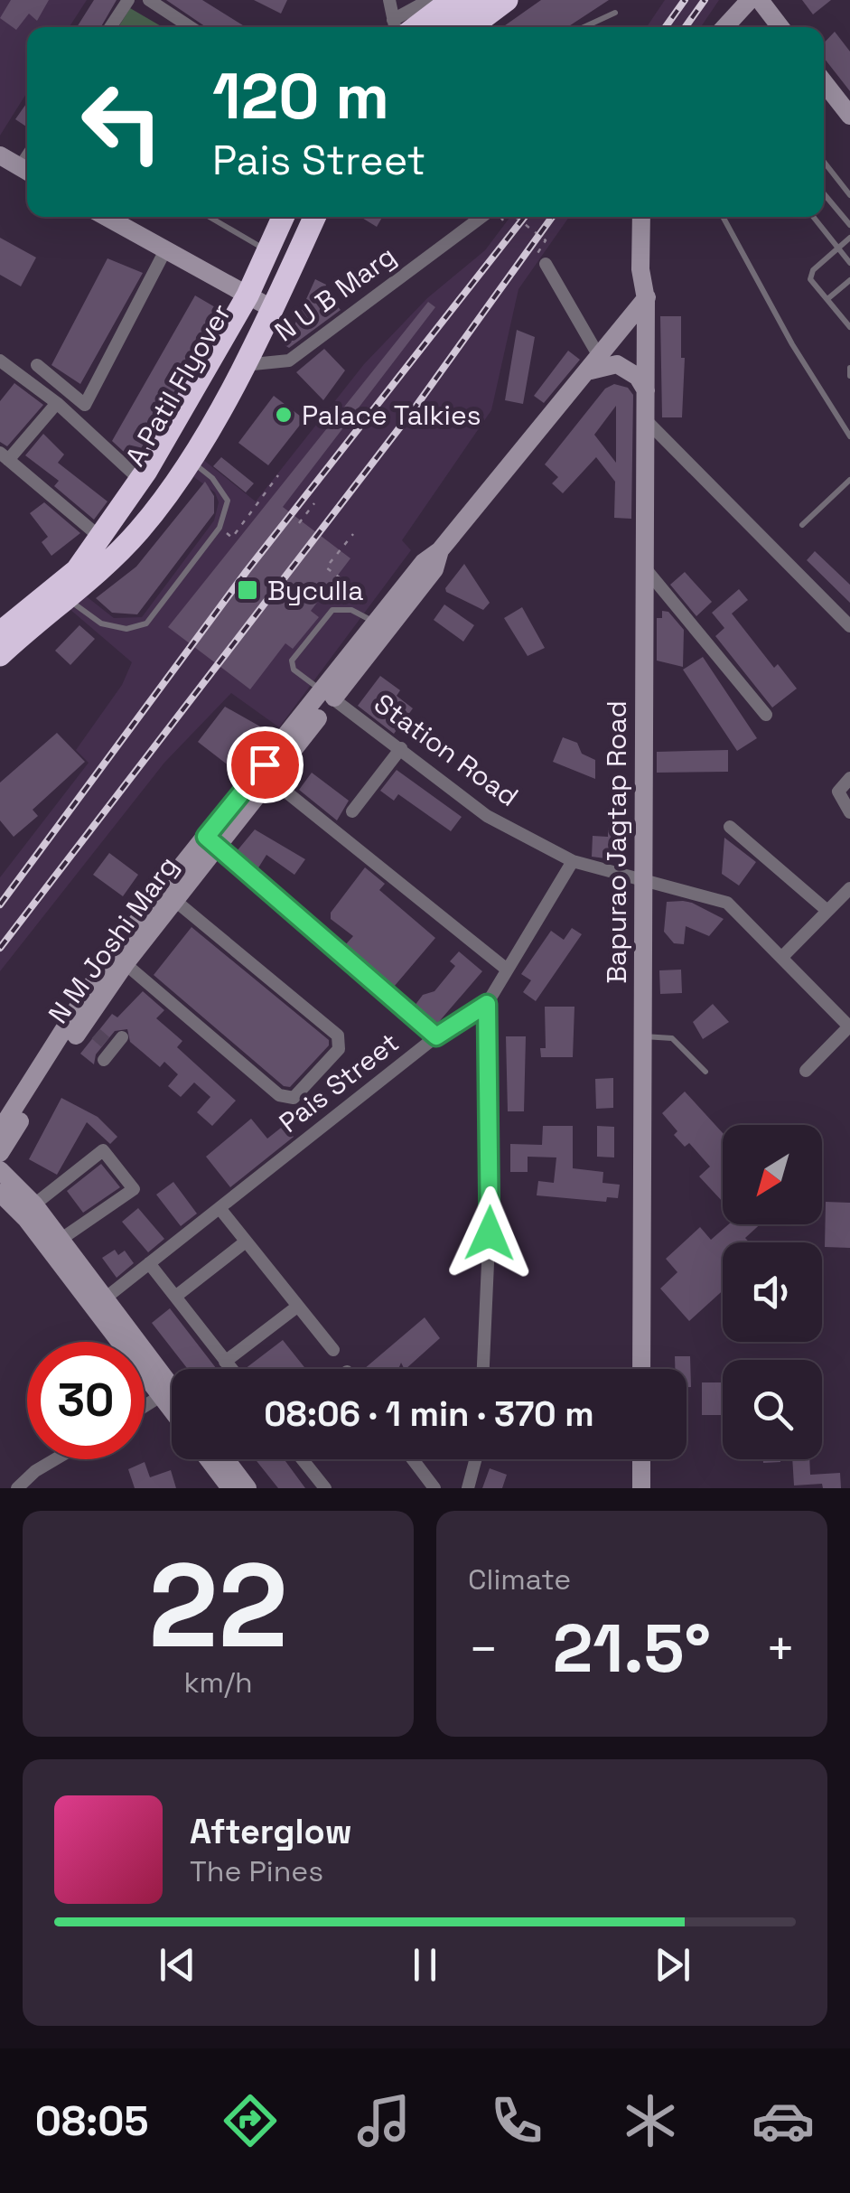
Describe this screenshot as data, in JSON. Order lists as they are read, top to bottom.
{
  "streets": {
    "highway": ["A Patil Flyover"],
    "main road": ["Bapurao Jagtap Road", "N M Joshi Marg"],
    "street": ["N U B Marg", "Station Road", "Pais Street"]
  },
  "crossings": [
    ["Station Road", "Bapurao Jagtap Road"],
    ["Station Road", "N M Joshi Marg"],
    ["Station Road", "Pais Street"],
    ["Bapurao Jagtap Road", "N M Joshi Marg"]
  ],
  "places": {
    "other": ["Palace Talkies"],
    "transit": ["Byculla"]
  },
  "north": "bottom left",
  "page": {
    "turn": ["120 m", "Pais Street"],
    "limit": "30",
    "trip": "08:06 · 1 min · 370 m",
    "tile": [
      ["22", "km/h"],
      "Climate"
    ],
    "heat": ["−", "21.5°", "+"],
    "song": ["Afterglow", "The Pines"],
    "tabs": "08:05"
  }
}
